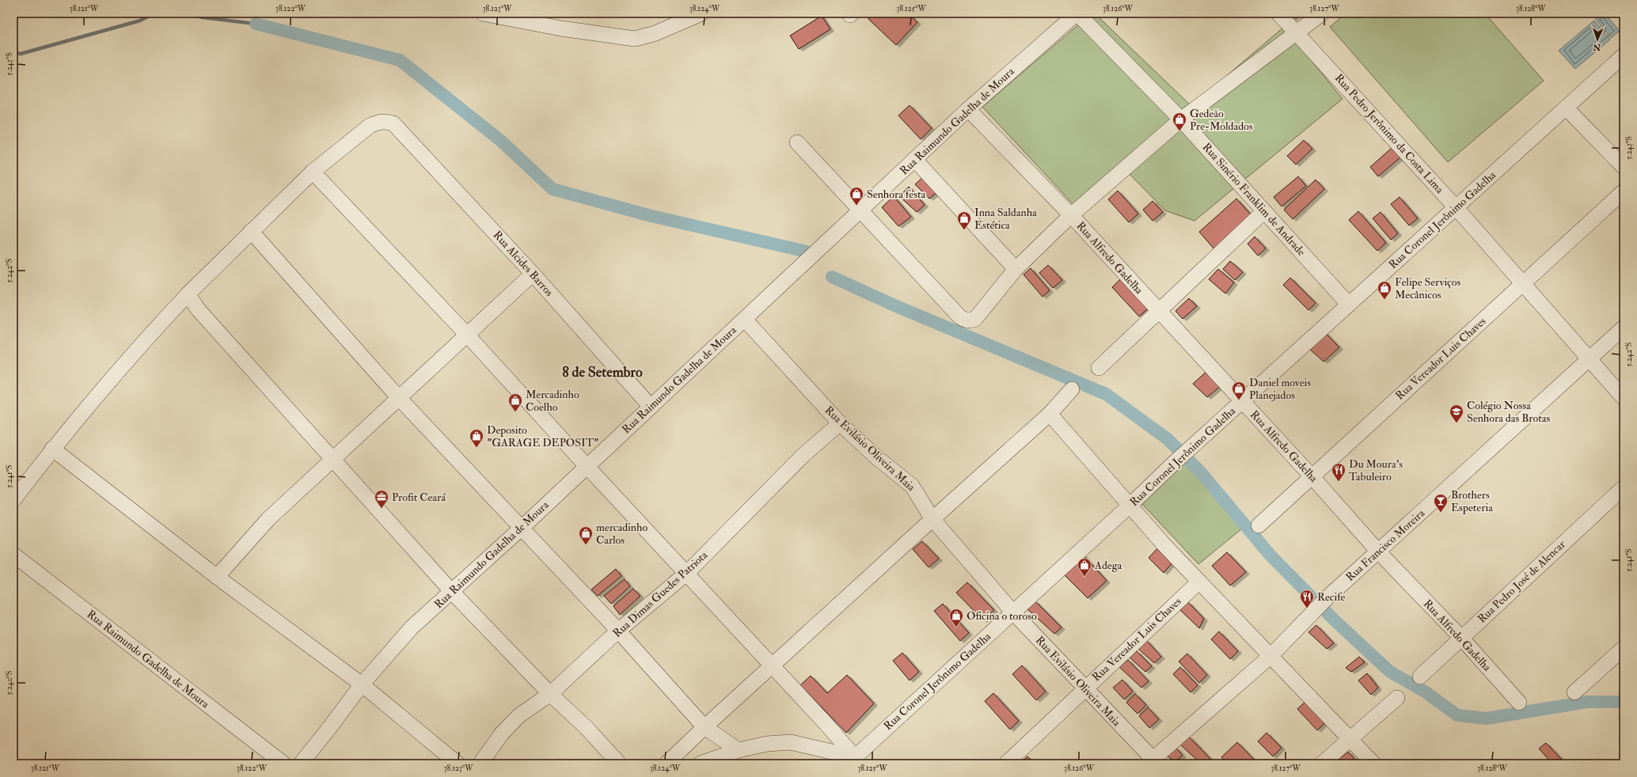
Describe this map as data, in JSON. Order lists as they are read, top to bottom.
{
  "streets": {
    "street": [
      "Rua Raimundo Gadelha de Moura",
      "Rua Pedro Jerônimo da Costa Lima",
      "Rua Sinério Franklim de Andrade",
      "Rua Coronel Jerônimo Gadelha",
      "Rua Alfredo Gadelha",
      "Rua Alcides Barros",
      "Rua Vereador Luis Chaves",
      "Rua Evilásio Oliveira Maia",
      "Rua Francisco Moreira",
      "Rua Pedro José de Alencar",
      "Rua Dimas Guedes Patriota"
    ]
  },
  "crossings": [
    ["Rua Raimundo Gadelha de Moura", "Rua Sinério Franklim de Andrade"],
    ["Rua Raimundo Gadelha de Moura", "Rua Alfredo Gadelha"],
    ["Rua Raimundo Gadelha de Moura", "Rua Alcides Barros"],
    ["Rua Raimundo Gadelha de Moura", "Rua Evilásio Oliveira Maia"],
    ["Rua Pedro Jerônimo da Costa Lima", "Rua Coronel Jerônimo Gadelha"],
    ["Rua Pedro Jerônimo da Costa Lima", "Rua Vereador Luis Chaves"],
    ["Rua Pedro Jerônimo da Costa Lima", "Rua Francisco Moreira"],
    ["Rua Sinério Franklim de Andrade", "Rua Coronel Jerônimo Gadelha"],
    ["Rua Coronel Jerônimo Gadelha", "Rua Alfredo Gadelha"],
    ["Rua Coronel Jerônimo Gadelha", "Rua Evilásio Oliveira Maia"],
    ["Rua Alfredo Gadelha", "Rua Vereador Luis Chaves"],
    ["Rua Alfredo Gadelha", "Rua Francisco Moreira"],
    ["Rua Alfredo Gadelha", "Rua Pedro José de Alencar"],
    ["Rua Vereador Luis Chaves", "Rua Evilásio Oliveira Maia"],
    ["Rua Evilásio Oliveira Maia", "Rua Francisco Moreira"],
    ["Rua Evilásio Oliveira Maia", "Rua Dimas Guedes Patriota"]
  ],
  "districts": ["8 de Setembro"],
  "places": {
    "shop": [
      "Gedeão Pre-Moldados",
      "Senhora festa",
      "Inna Saldanha Estética",
      "Felipe Serviços Mecânicos",
      "Daniel moveis Planejados",
      "Mercadinho Coelho",
      "Deposito \"GARAGE DEPOSIT\"",
      "mercadinho Carlos",
      "Adega",
      "Oficina o toroso"
    ],
    "school or university": ["Colégio Nossa Senhora das Brotas"],
    "restaurant": ["Du Moura's Tabuleiro", "Recife"],
    "office": ["Profit Ceará"],
    "bar": ["Brothers Espeteria"]
  },
  "north": "bottom",
  "coordinates": [
    "38.121°W",
    "38.122°W",
    "38.123°W",
    "38.124°W",
    "38.125°W",
    "38.126°W",
    "38.127°W",
    "38.128°W",
    "5.243°S",
    "5.242°S",
    "5.241°S",
    "5.240°S"
  ]
}
